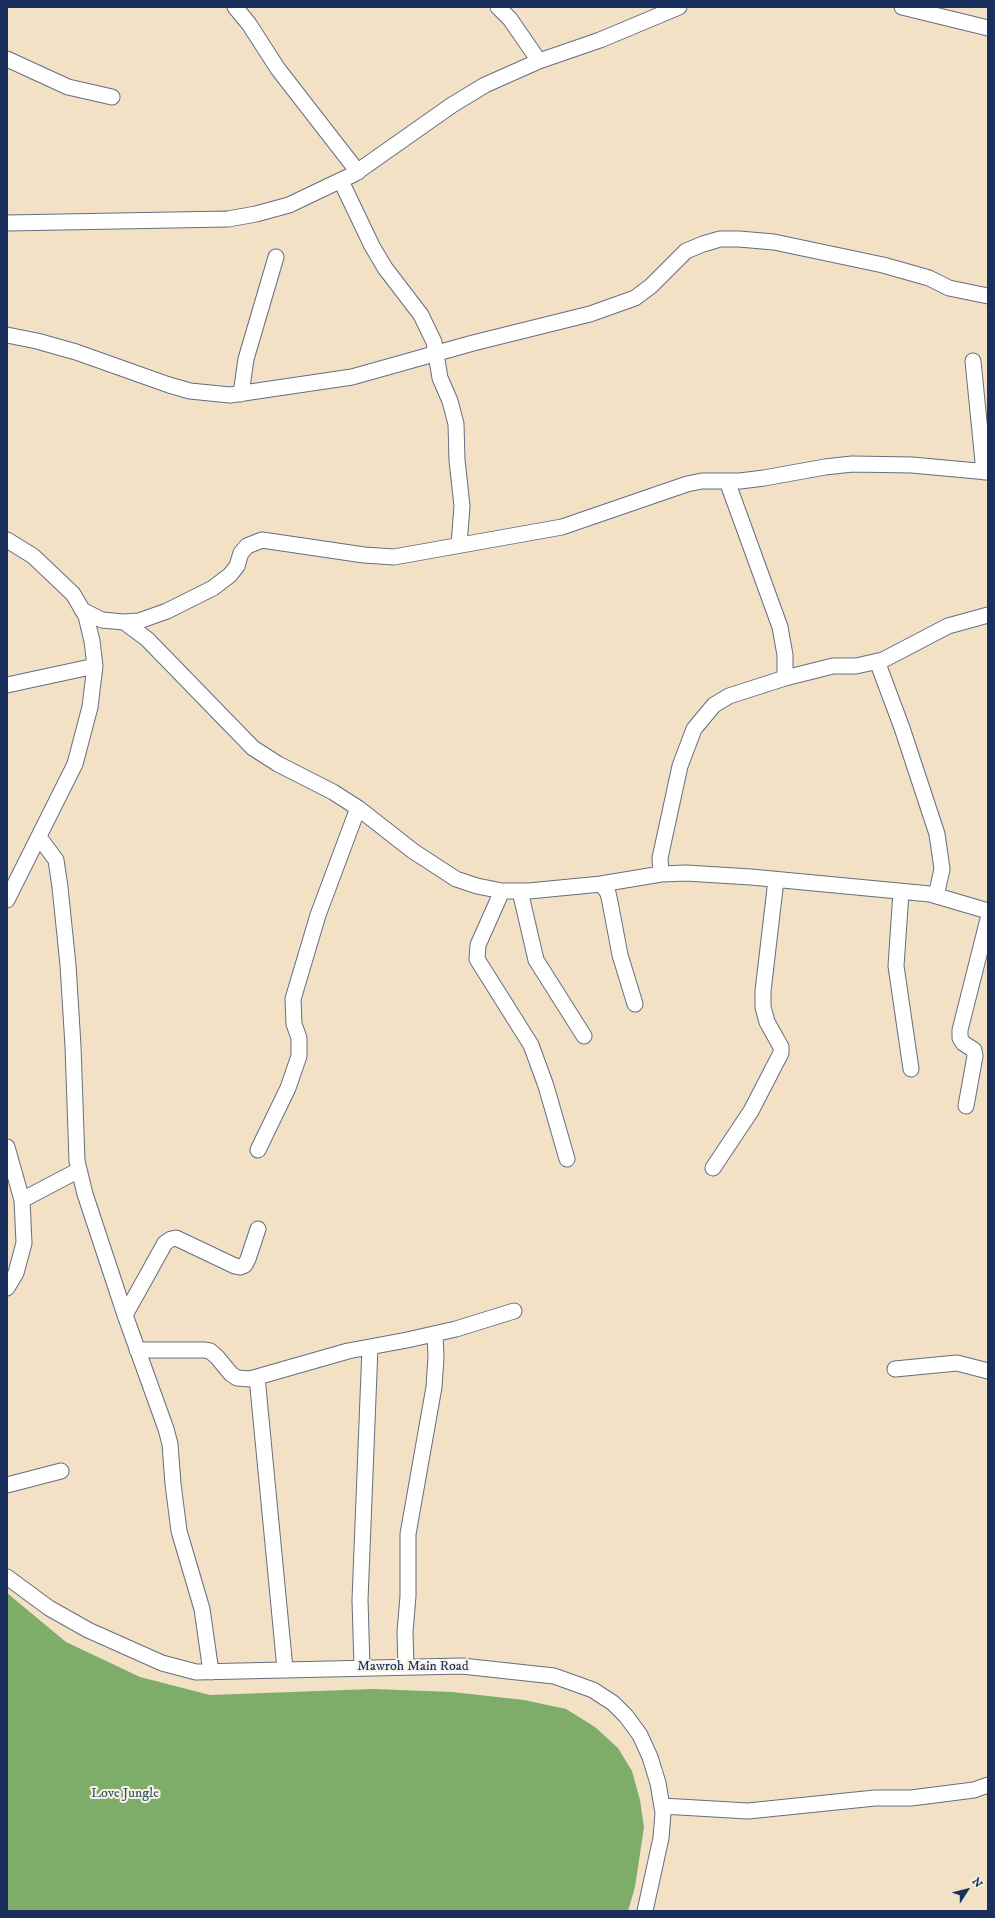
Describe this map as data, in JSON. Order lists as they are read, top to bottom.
{
  "streets": {
    "street": ["Mawroh Main Road"]
  },
  "parks": ["Love Jungle"],
  "north": "top right"
}
